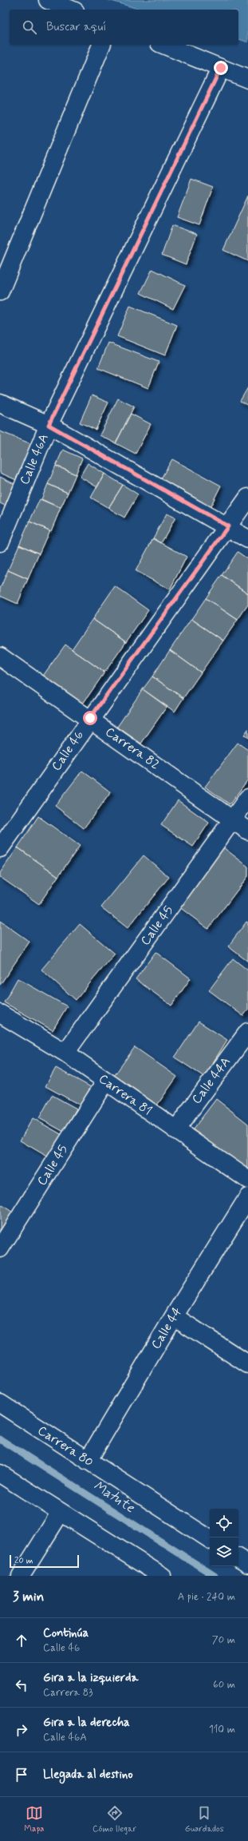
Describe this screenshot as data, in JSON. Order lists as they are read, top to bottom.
{
  "streets": {
    "street": [
      "Calle 46A",
      "Carrera 82",
      "Calle 46",
      "Calle 45",
      "Calle 44A",
      "Carrera 81",
      "Calle 44",
      "Carrera 80"
    ]
  },
  "crossings": [
    ["Carrera 82", "Calle 46"],
    ["Carrera 82", "Calle 45"],
    ["Calle 45", "Carrera 81"],
    ["Calle 44A", "Carrera 81"],
    ["Calle 44", "Carrera 80"]
  ],
  "water": ["Matute"],
  "scale_bar": "20 m",
  "page": {
    "search": "Buscar aquí",
    "scale": "20 m",
    "heading": ["3 min", "A pie · 240 m"],
    "list": [
      ["Continúa", "Calle 46", "70 m"],
      ["Gira a la izquierda", "Carrera 83", "60 m"],
      ["Gira a la derecha", "Calle 46A", "110 m"],
      "Llegada al destino"
    ],
    "nav": ["Mapa", "Cómo llegar", "Guardados"]
  }
}
